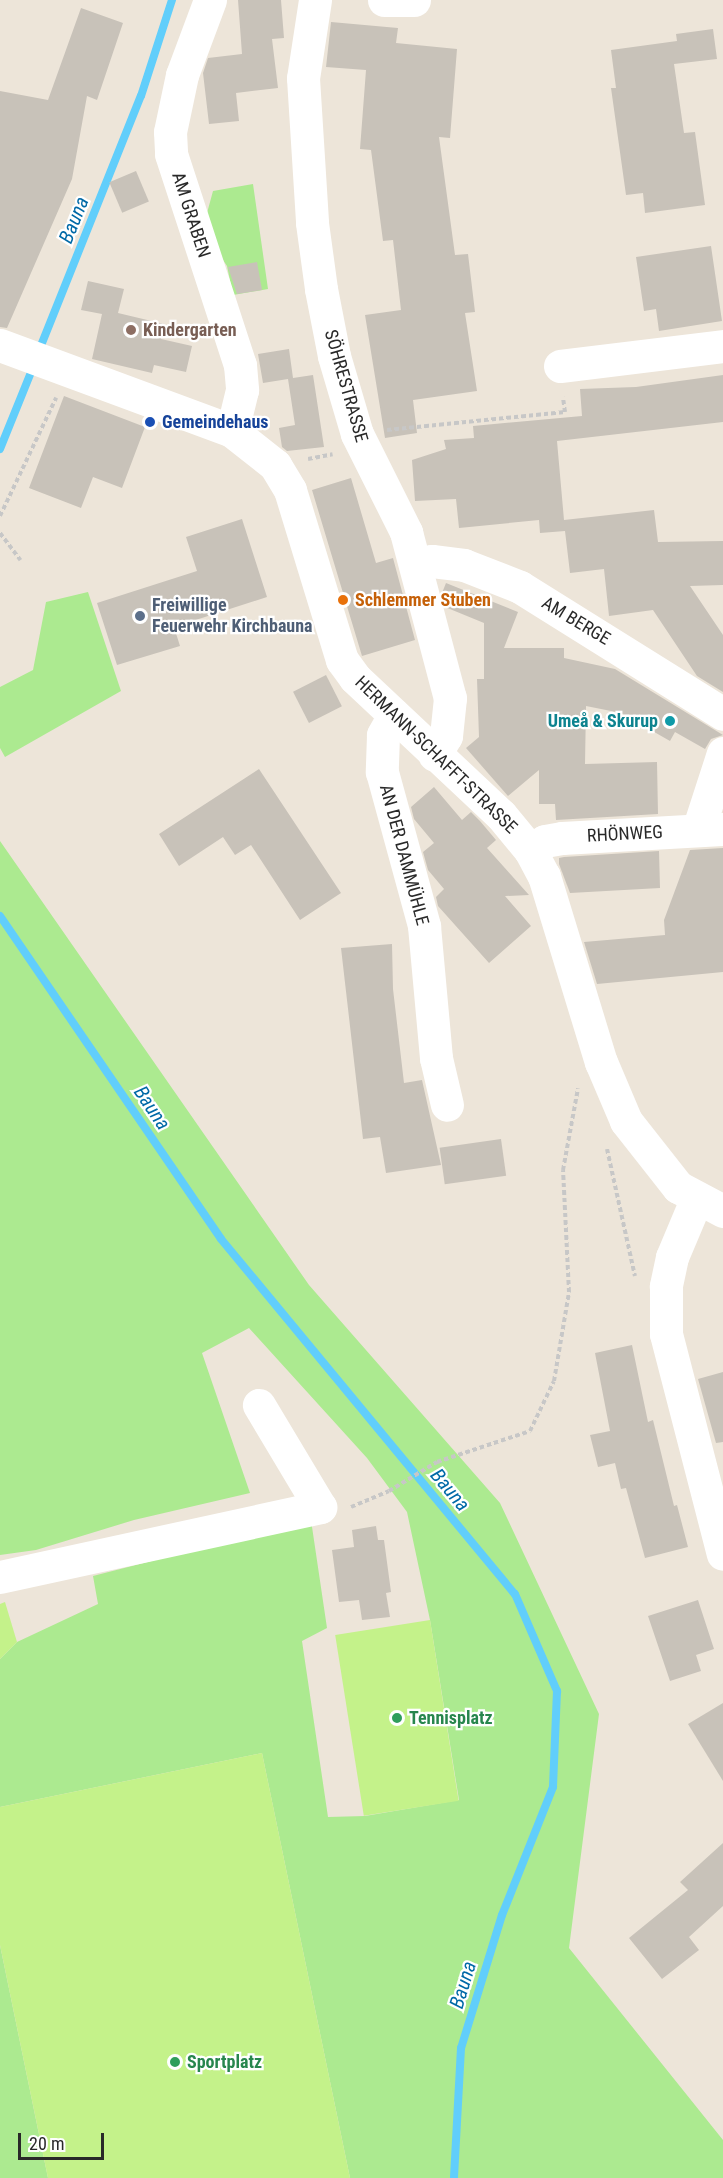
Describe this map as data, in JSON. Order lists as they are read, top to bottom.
{
  "streets": {
    "street": [
      "AM GRABEN",
      "SÖHRESTRASSE",
      "AM BERGE",
      "HERMANN-SCHAFFT-STRASSE",
      "RHÖNWEG",
      "AN DER DAMMÜHLE"
    ]
  },
  "crossings": [
    ["AM GRABEN", "HERMANN-SCHAFFT-STRASSE"],
    ["SÖHRESTRASSE", "AM BERGE"],
    ["SÖHRESTRASSE", "HERMANN-SCHAFFT-STRASSE"],
    ["HERMANN-SCHAFFT-STRASSE", "RHÖNWEG"],
    ["HERMANN-SCHAFFT-STRASSE", "AN DER DAMMÜHLE"]
  ],
  "water": ["Bauna"],
  "places": [
    "Kindergarten",
    "Gemeindehaus",
    "Schlemmer Stuben",
    "Freiwillige Feuerwehr Kirchbauna",
    "Umeå & Skurup",
    "Tennisplatz",
    "Sportplatz"
  ],
  "scale_bar": "20 m"
}
